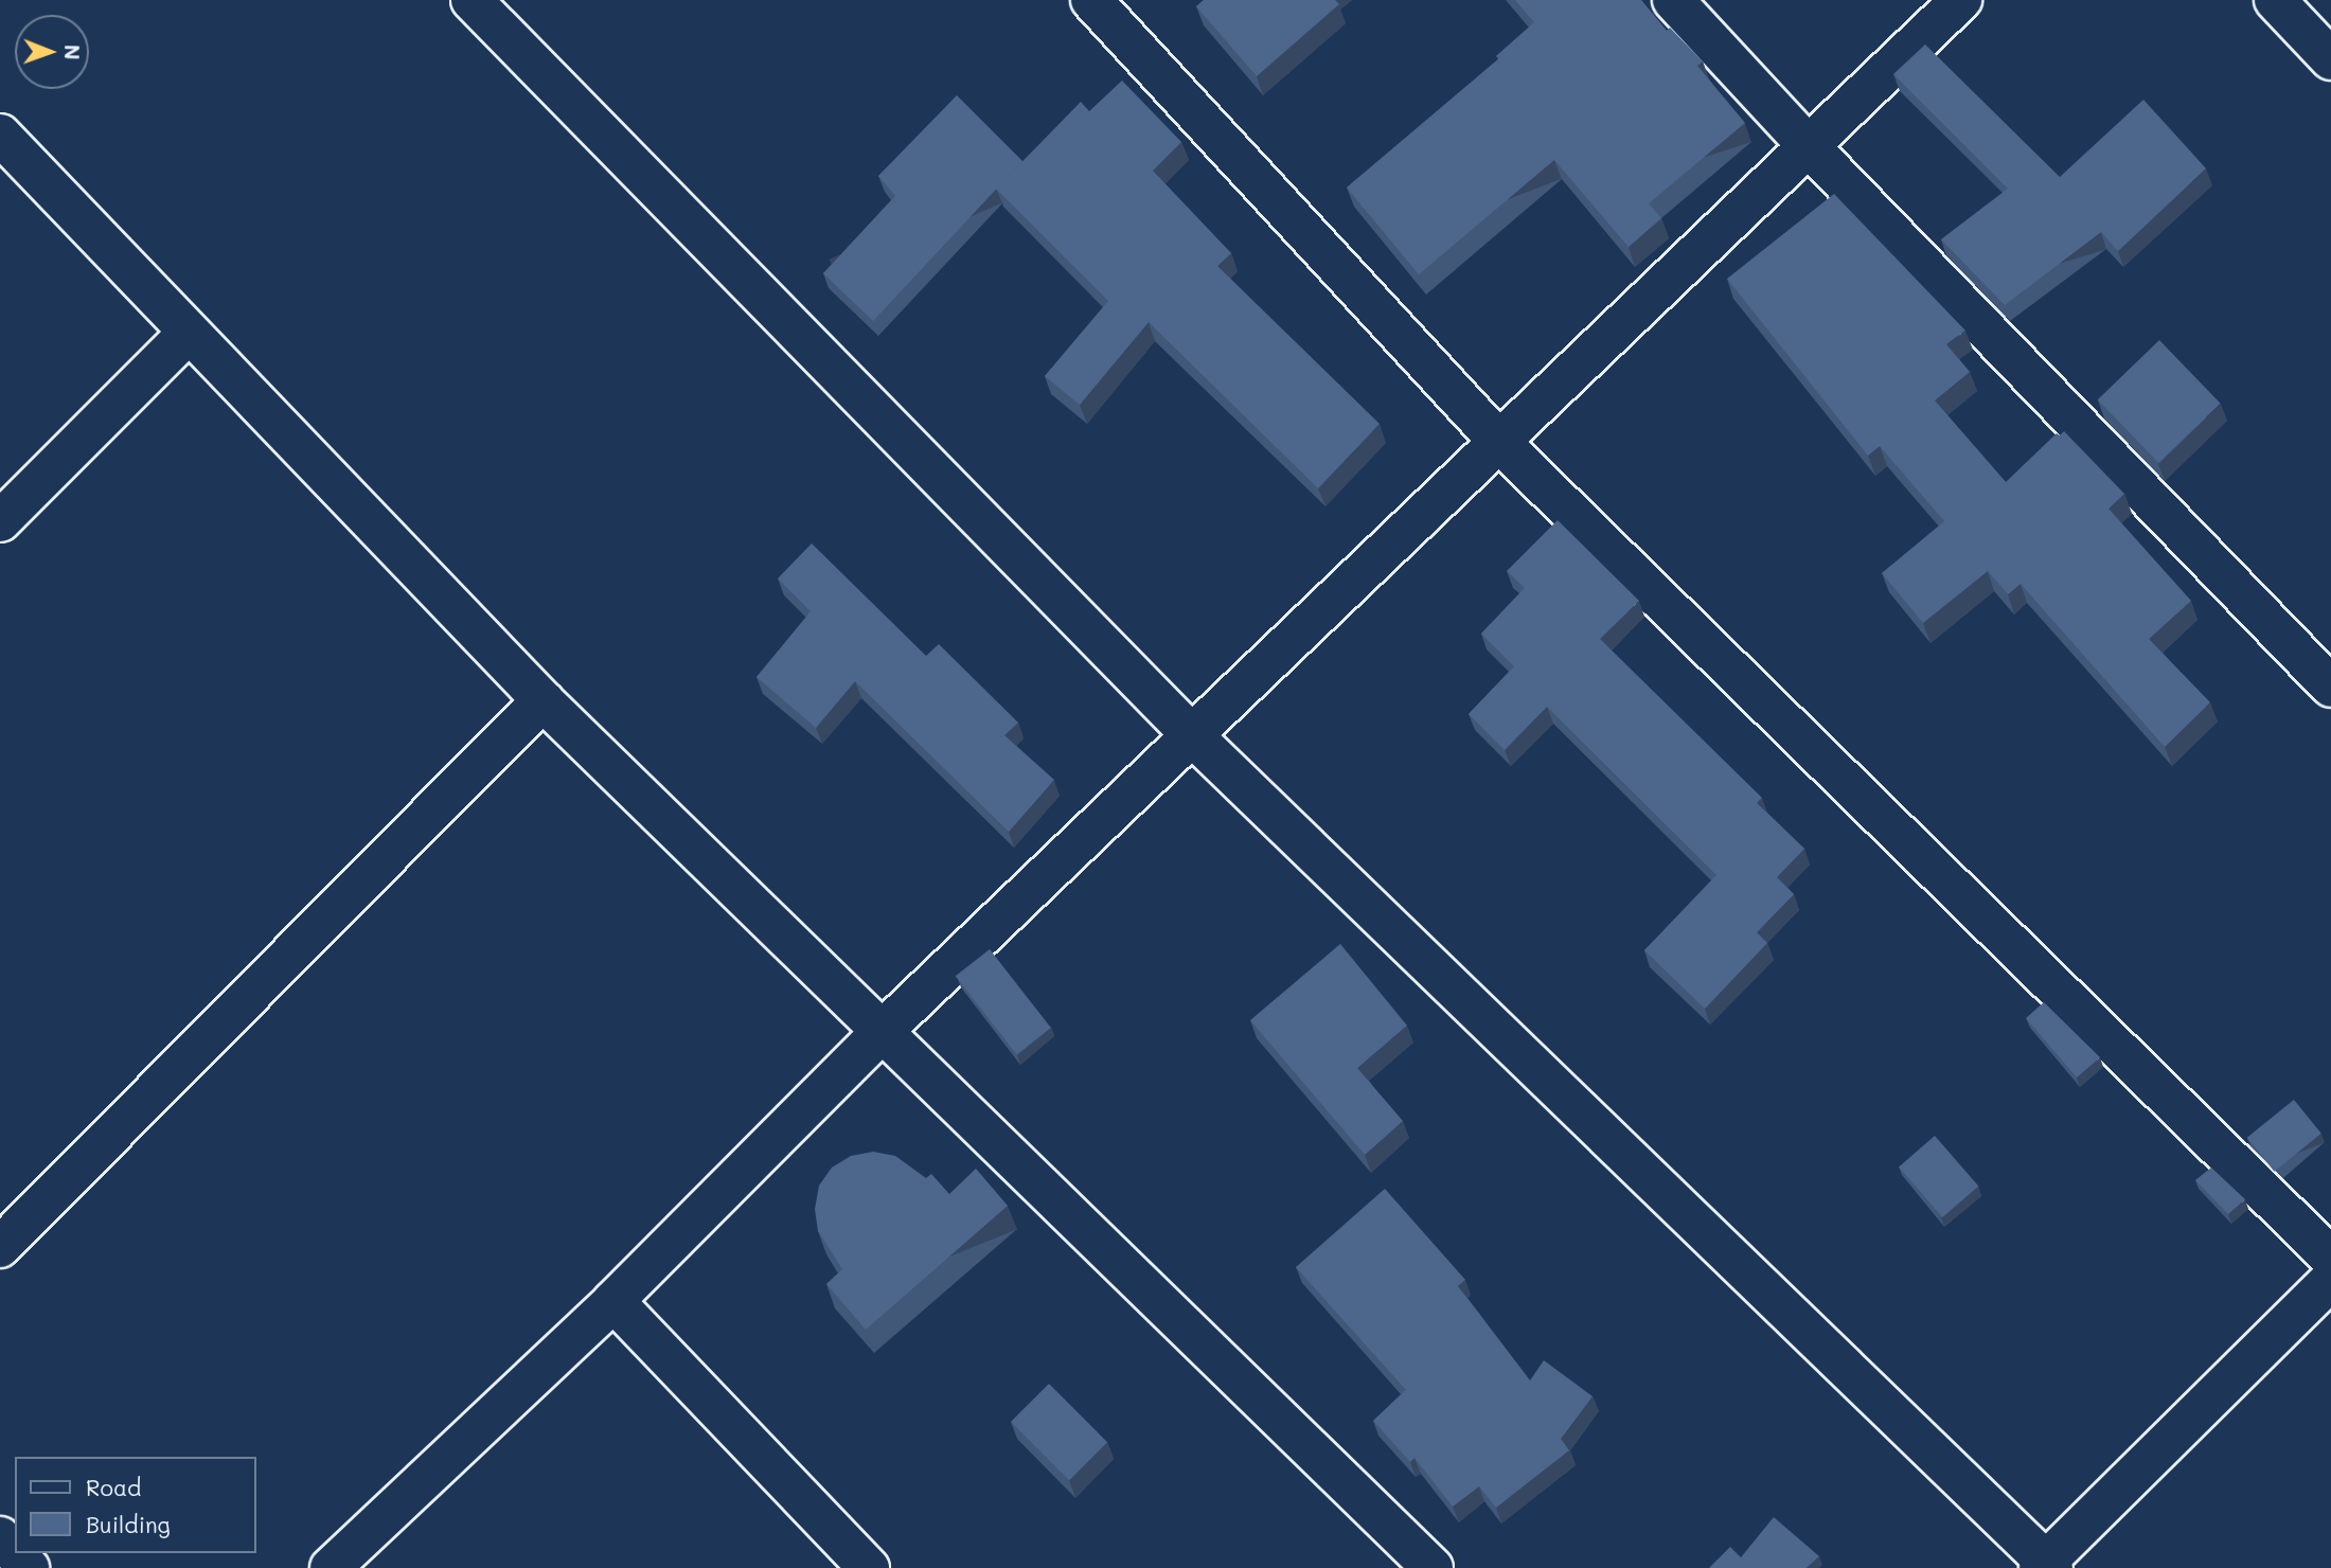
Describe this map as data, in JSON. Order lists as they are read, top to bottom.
{
  "legend": ["Road", "Building"],
  "north": "right"
}
